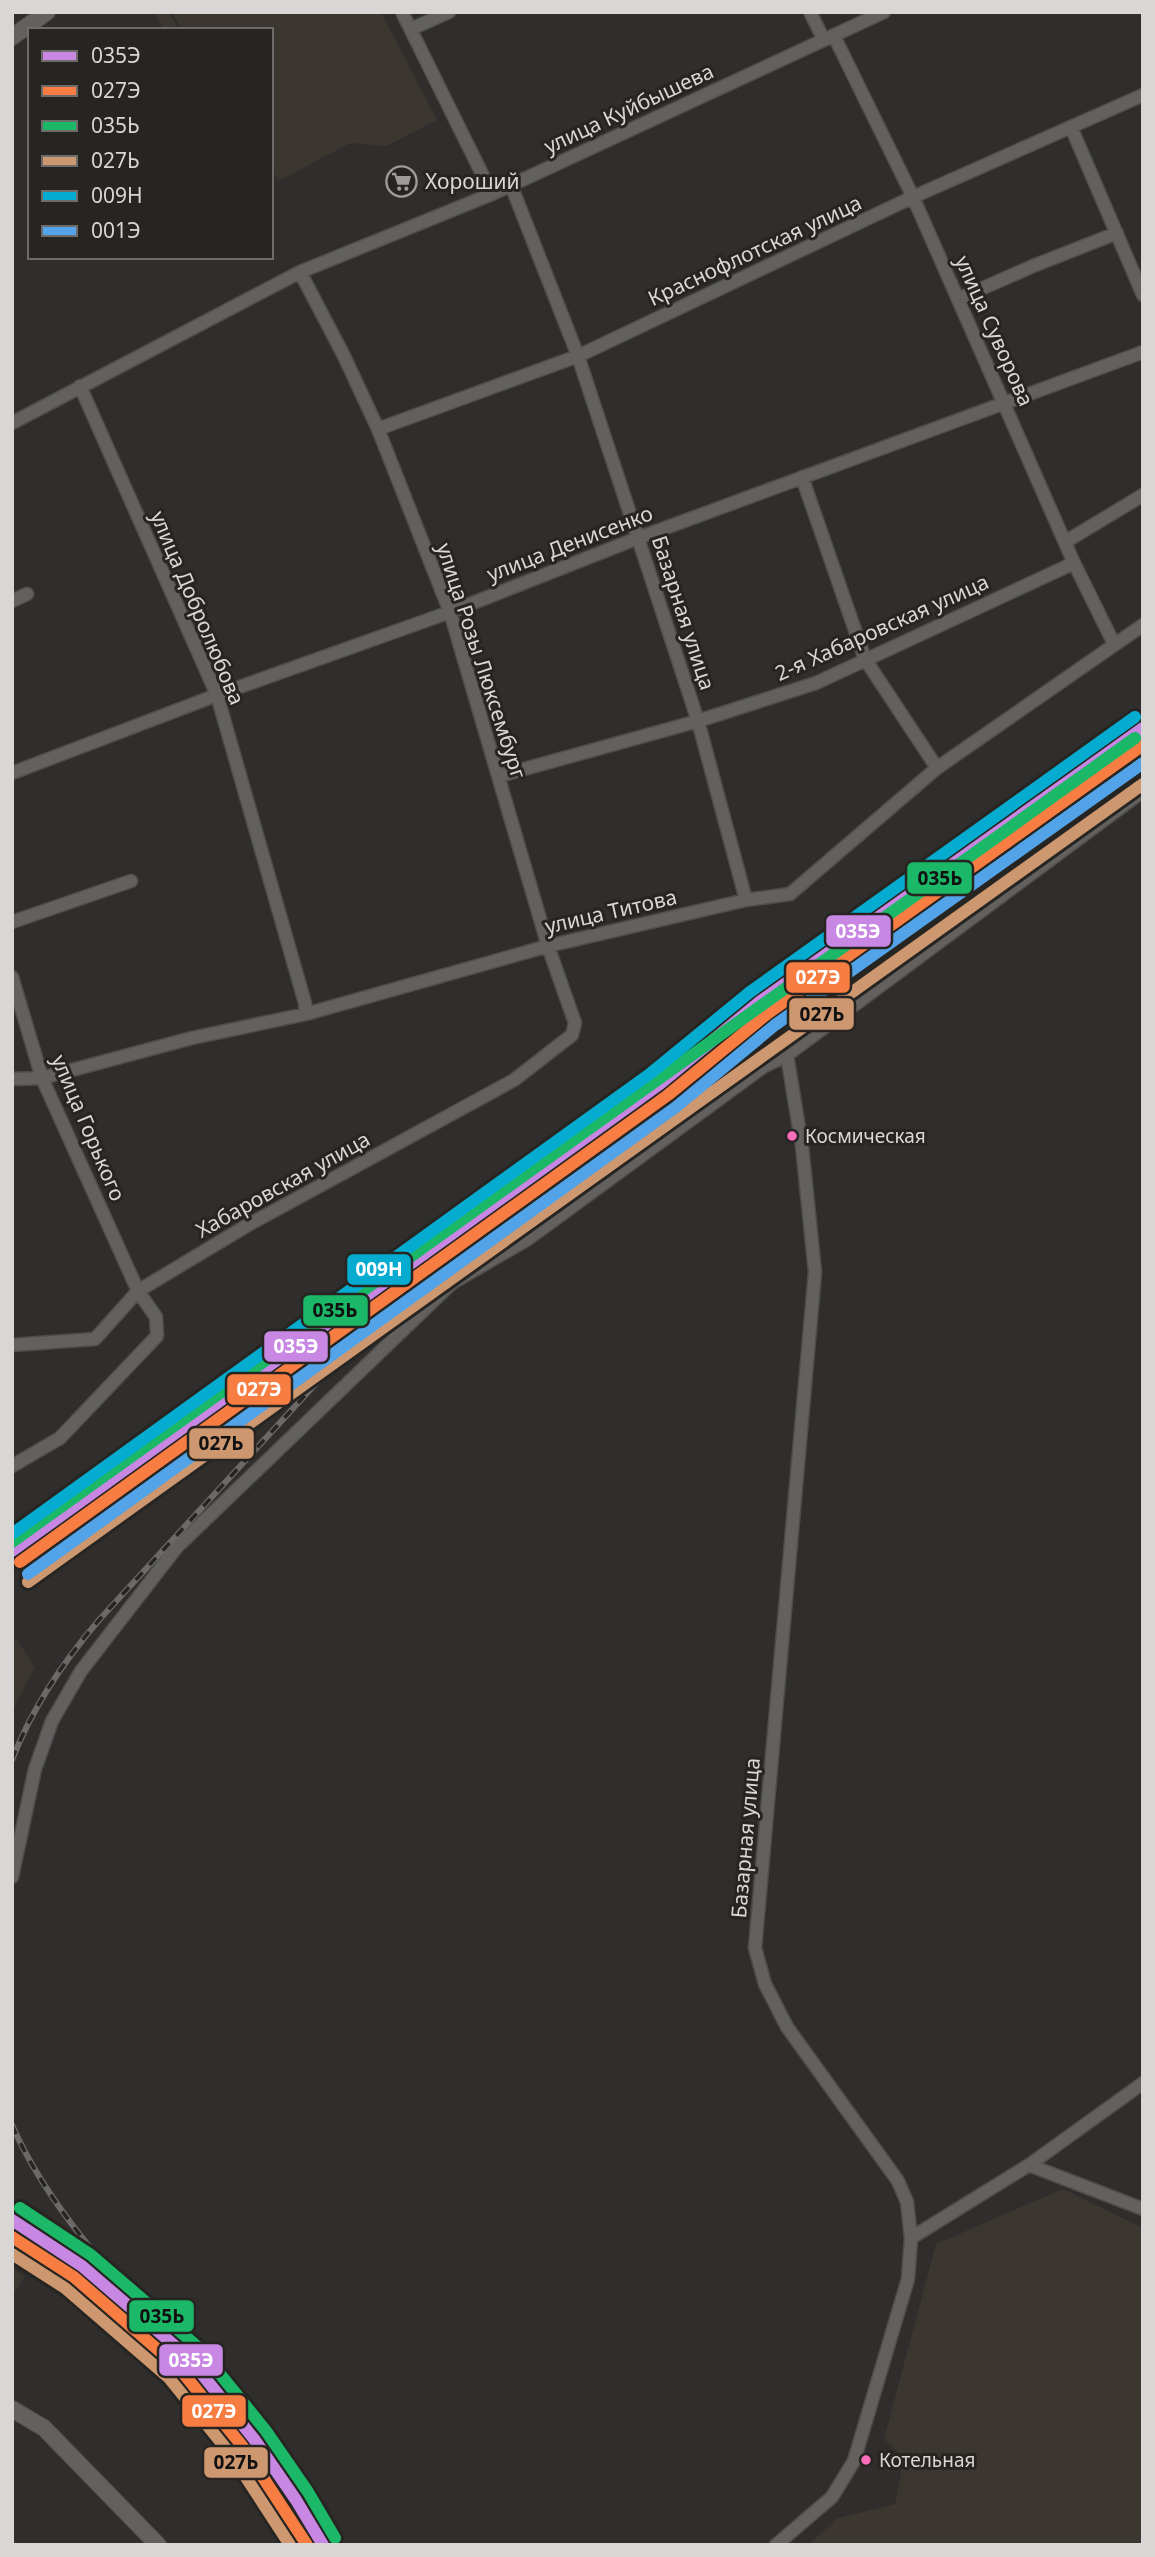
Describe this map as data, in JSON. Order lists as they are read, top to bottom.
{
  "streets": {
    "street": [
      "улица Куйбышева",
      "Краснофлотская улица",
      "улица Суворова",
      "улица Денисенко",
      "улица Добролюбова",
      "Базарная улица",
      "2-я Хабаровская улица",
      "улица Розы Люксембург",
      "улица Титова",
      "улица Горького",
      "Хабаровская улица"
    ]
  },
  "crossings": [
    ["улица Куйбышева", "улица Суворова"],
    ["улица Куйбышева", "улица Добролюбова"],
    ["улица Куйбышева", "Базарная улица"],
    ["улица Куйбышева", "улица Розы Люксембург"],
    ["Краснофлотская улица", "улица Суворова"],
    ["Краснофлотская улица", "Базарная улица"],
    ["Краснофлотская улица", "улица Розы Люксембург"],
    ["улица Суворова", "улица Денисенко"],
    ["улица Суворова", "2-я Хабаровская улица"],
    ["улица Суворова", "улица Титова"],
    ["улица Денисенко", "улица Добролюбова"],
    ["улица Денисенко", "Базарная улица"],
    ["улица Денисенко", "улица Розы Люксембург"],
    ["улица Добролюбова", "улица Титова"],
    ["Базарная улица", "2-я Хабаровская улица"],
    ["Базарная улица", "улица Титова"],
    ["2-я Хабаровская улица", "улица Розы Люксембург"],
    ["улица Розы Люксембург", "улица Титова"],
    ["улица Розы Люксембург", "Хабаровская улица"],
    ["улица Титова", "улица Горького"],
    ["улица Горького", "Хабаровская улица"]
  ],
  "places": {
    "supermarket": ["Хороший"],
    "other": ["Космическая", "Котельная"]
  },
  "lines": [
    "transit line 009Н",
    "transit line 035Э",
    "transit line 035Ь",
    "transit line 027Э",
    "transit line 001Э",
    "transit line 027Ь"
  ],
  "legend": [
    "035Э",
    "027Э",
    "035Ь",
    "027Ь",
    "009Н",
    "001Э"
  ]
}
